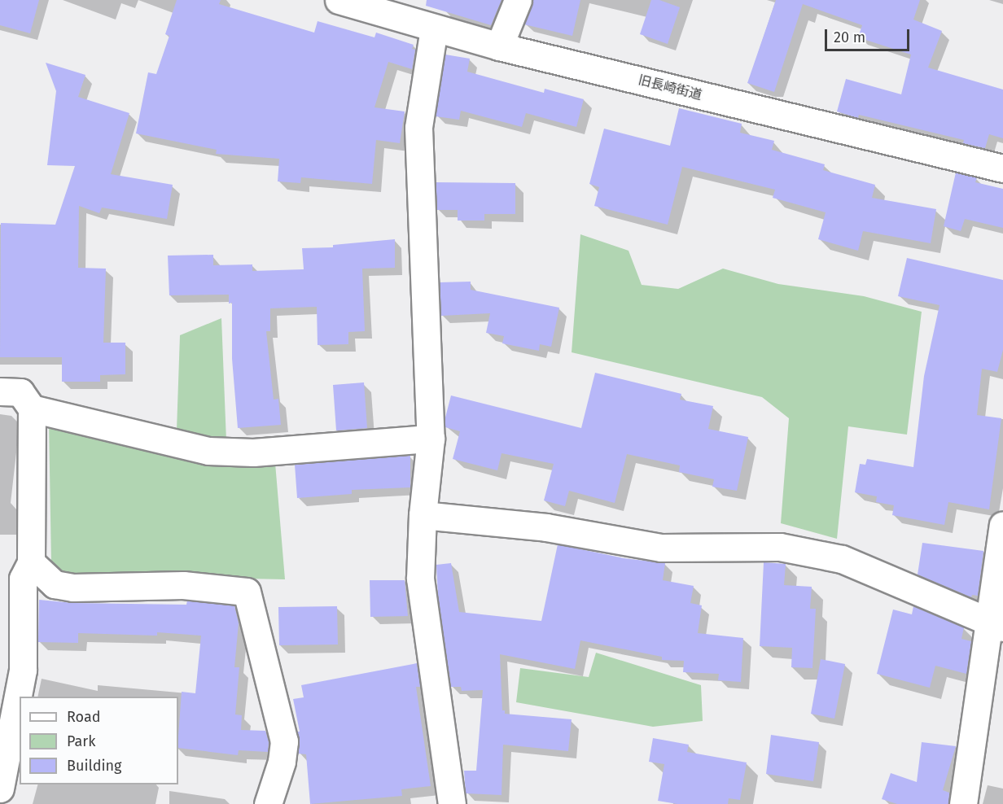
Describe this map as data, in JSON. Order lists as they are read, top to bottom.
{
  "streets": {
    "street": ["旧長崎街道"]
  },
  "legend": ["Road", "Park", "Building"],
  "scale_bar": "20 m"
}
